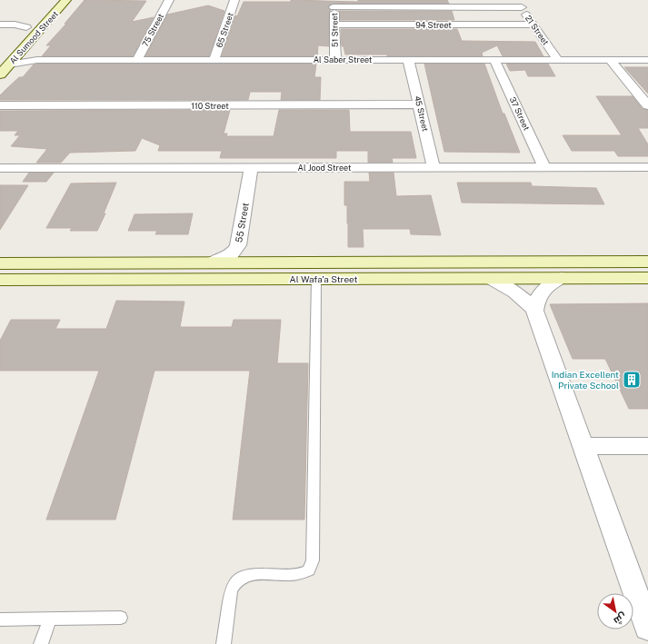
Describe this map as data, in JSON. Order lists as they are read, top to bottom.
{
  "streets": {
    "street": [
      "94 Street",
      "75 Street",
      "65 Street",
      "51 Street",
      "21 Street",
      "Al Sumood Street",
      "Al Saber Street",
      "110 Street",
      "45 Street",
      "37 Street",
      "Al Jood Street",
      "55 Street",
      "Al Wafa'a Street"
    ]
  },
  "crossings": [
    ["94 Street", "51 Street"],
    ["94 Street", "21 Street"],
    ["75 Street", "Al Saber Street"],
    ["65 Street", "Al Saber Street"],
    ["51 Street", "Al Saber Street"],
    ["21 Street", "Al Saber Street"],
    ["Al Sumood Street", "Al Saber Street"],
    ["Al Saber Street", "45 Street"],
    ["Al Saber Street", "37 Street"],
    ["110 Street", "45 Street"],
    ["45 Street", "Al Jood Street"],
    ["37 Street", "Al Jood Street"],
    ["Al Jood Street", "55 Street"],
    ["55 Street", "Al Wafa'a Street"]
  ],
  "places": {
    "building": ["Indian Excellent Private School"]
  },
  "north": "bottom right"
}
